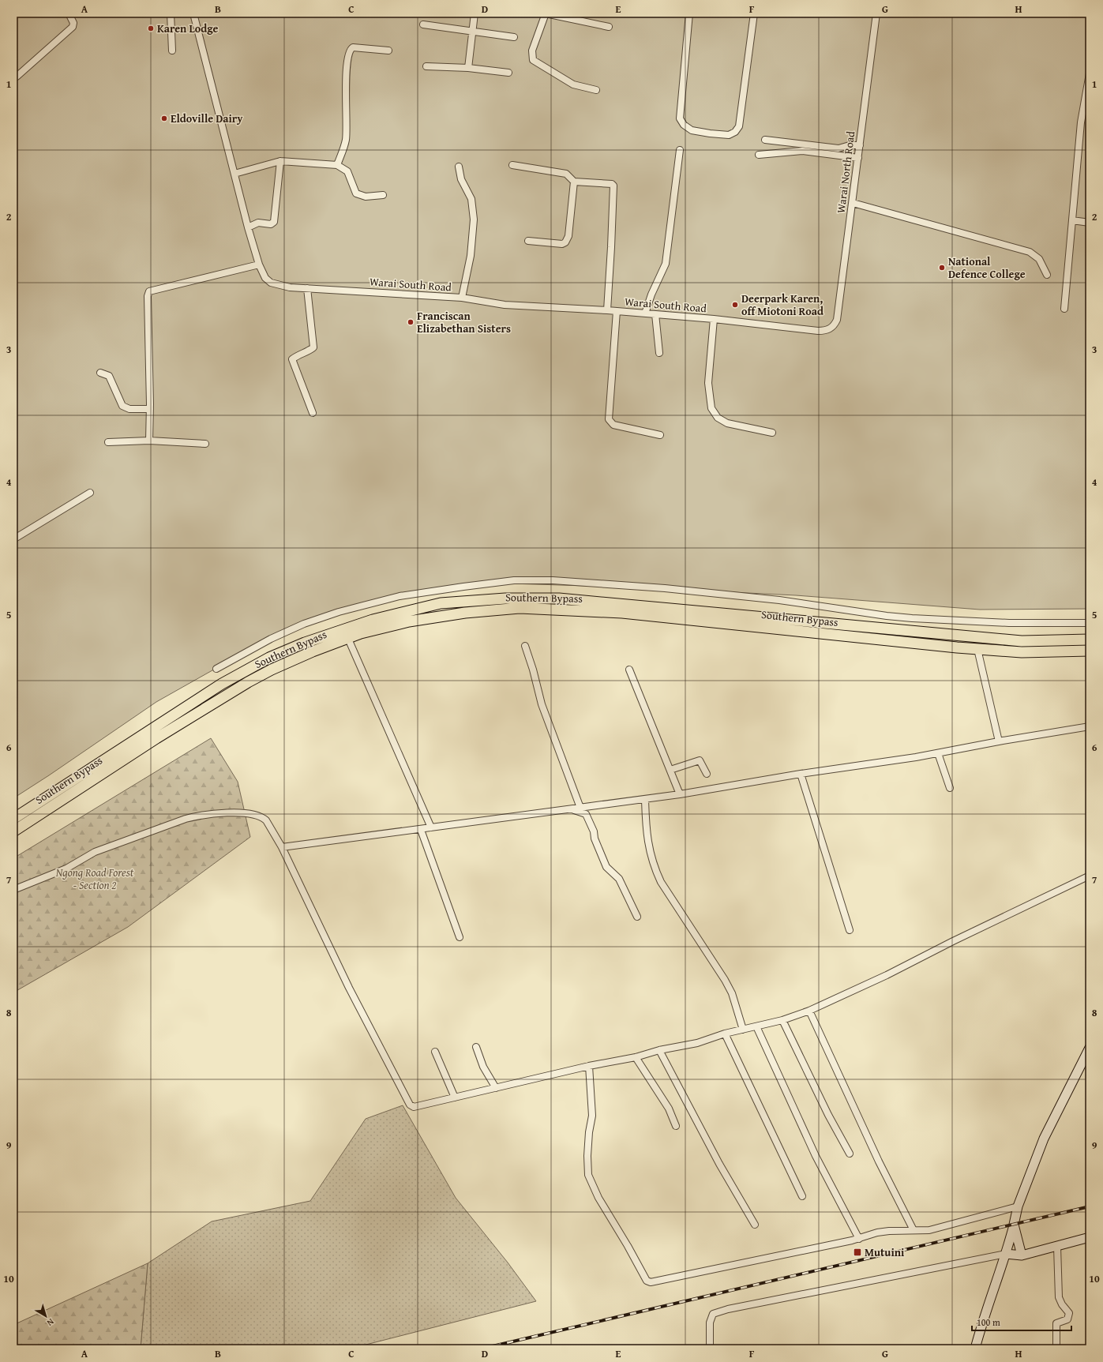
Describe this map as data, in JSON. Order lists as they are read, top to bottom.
{
  "streets": {
    "highway": ["Southern Bypass"],
    "street": ["Warai North Road", "Warai South Road"]
  },
  "crossings": [
    ["Warai North Road", "Warai South Road"]
  ],
  "parks": ["Ngong Road Forest - Section 2"],
  "places": {
    "other": [
      "Karen Lodge",
      "Eldoville Dairy",
      "National Defence College",
      "Deerpark Karen, off Miotoni Road",
      "Franciscan Elizabethan Sisters"
    ],
    "transit": ["Mutuini"]
  },
  "scale_bar": "100 m",
  "north": "bottom right",
  "grid": {
    "columns": [
      "A",
      "B",
      "C",
      "D",
      "E",
      "F",
      "G",
      "H"
    ],
    "rows": [
      "1",
      "2",
      "3",
      "4",
      "5",
      "6",
      "7",
      "8",
      "9",
      "10"
    ]
  }
}
